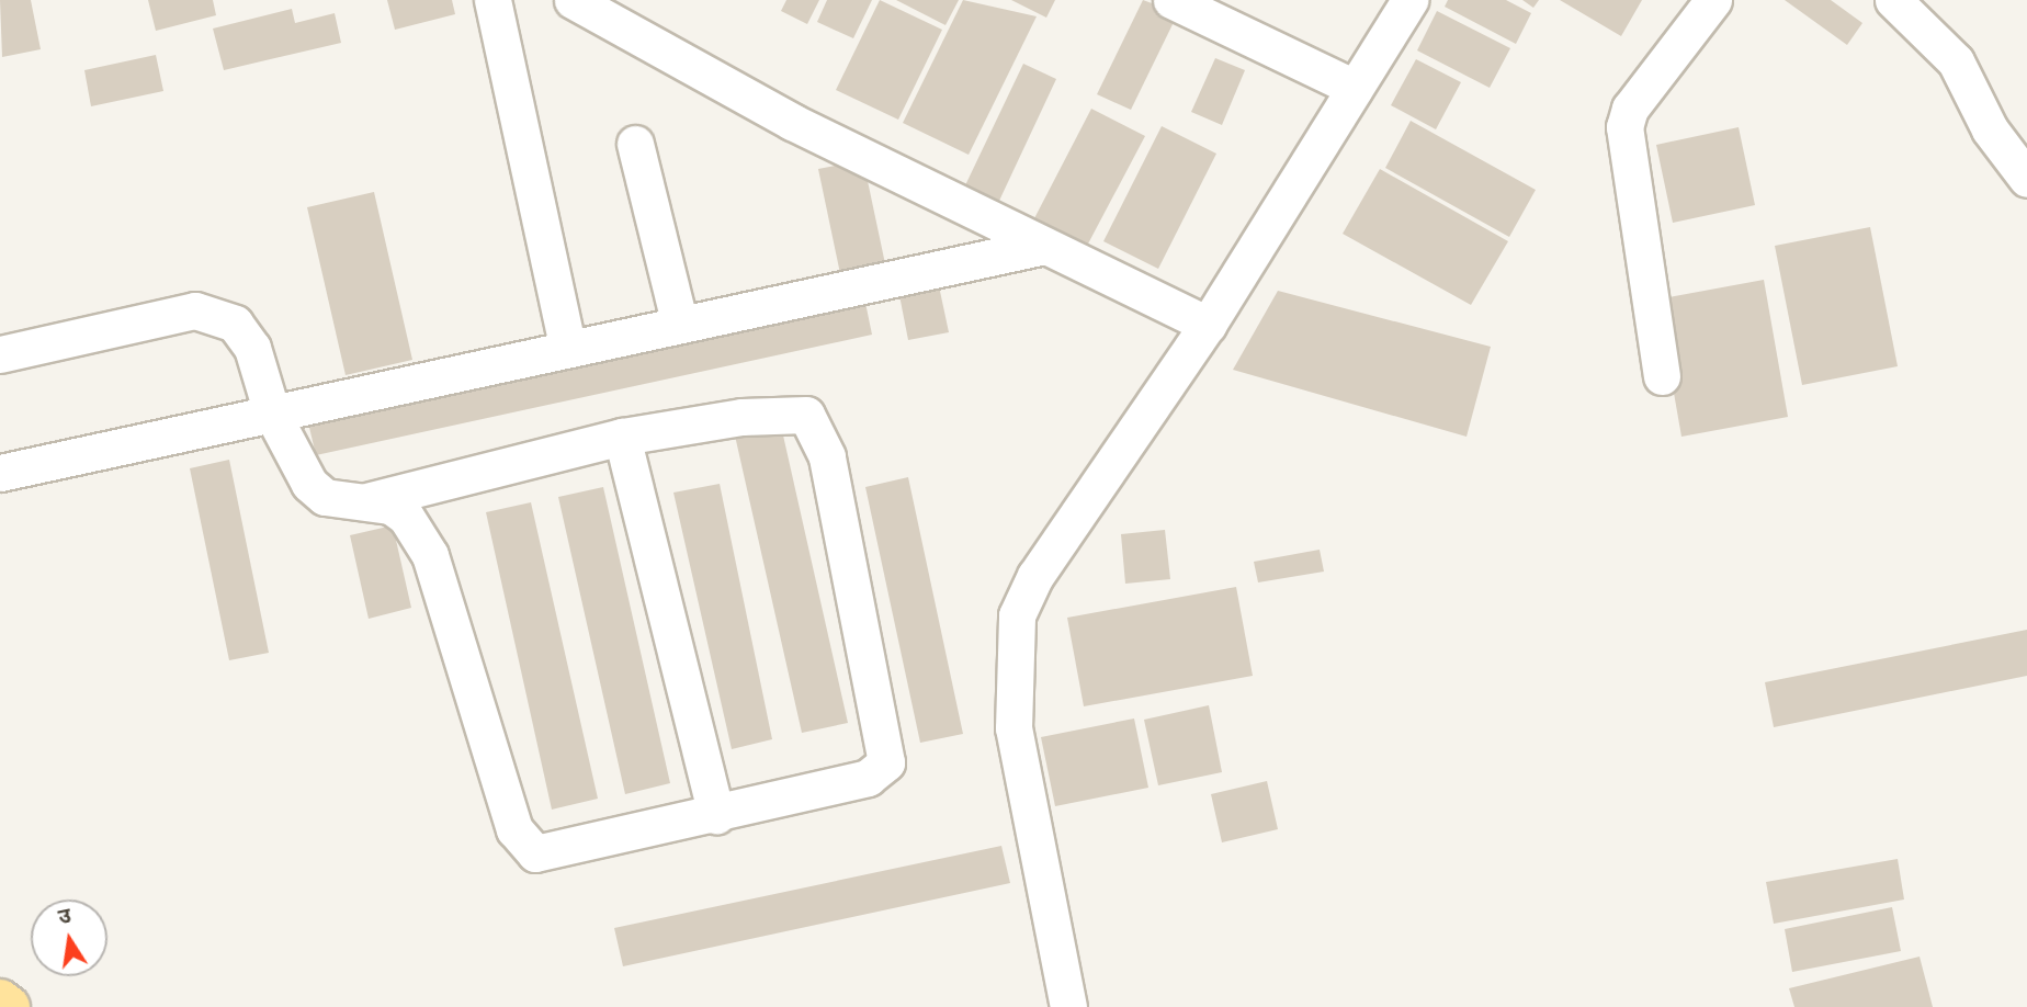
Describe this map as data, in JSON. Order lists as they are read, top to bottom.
{
  "north": "top"
}
